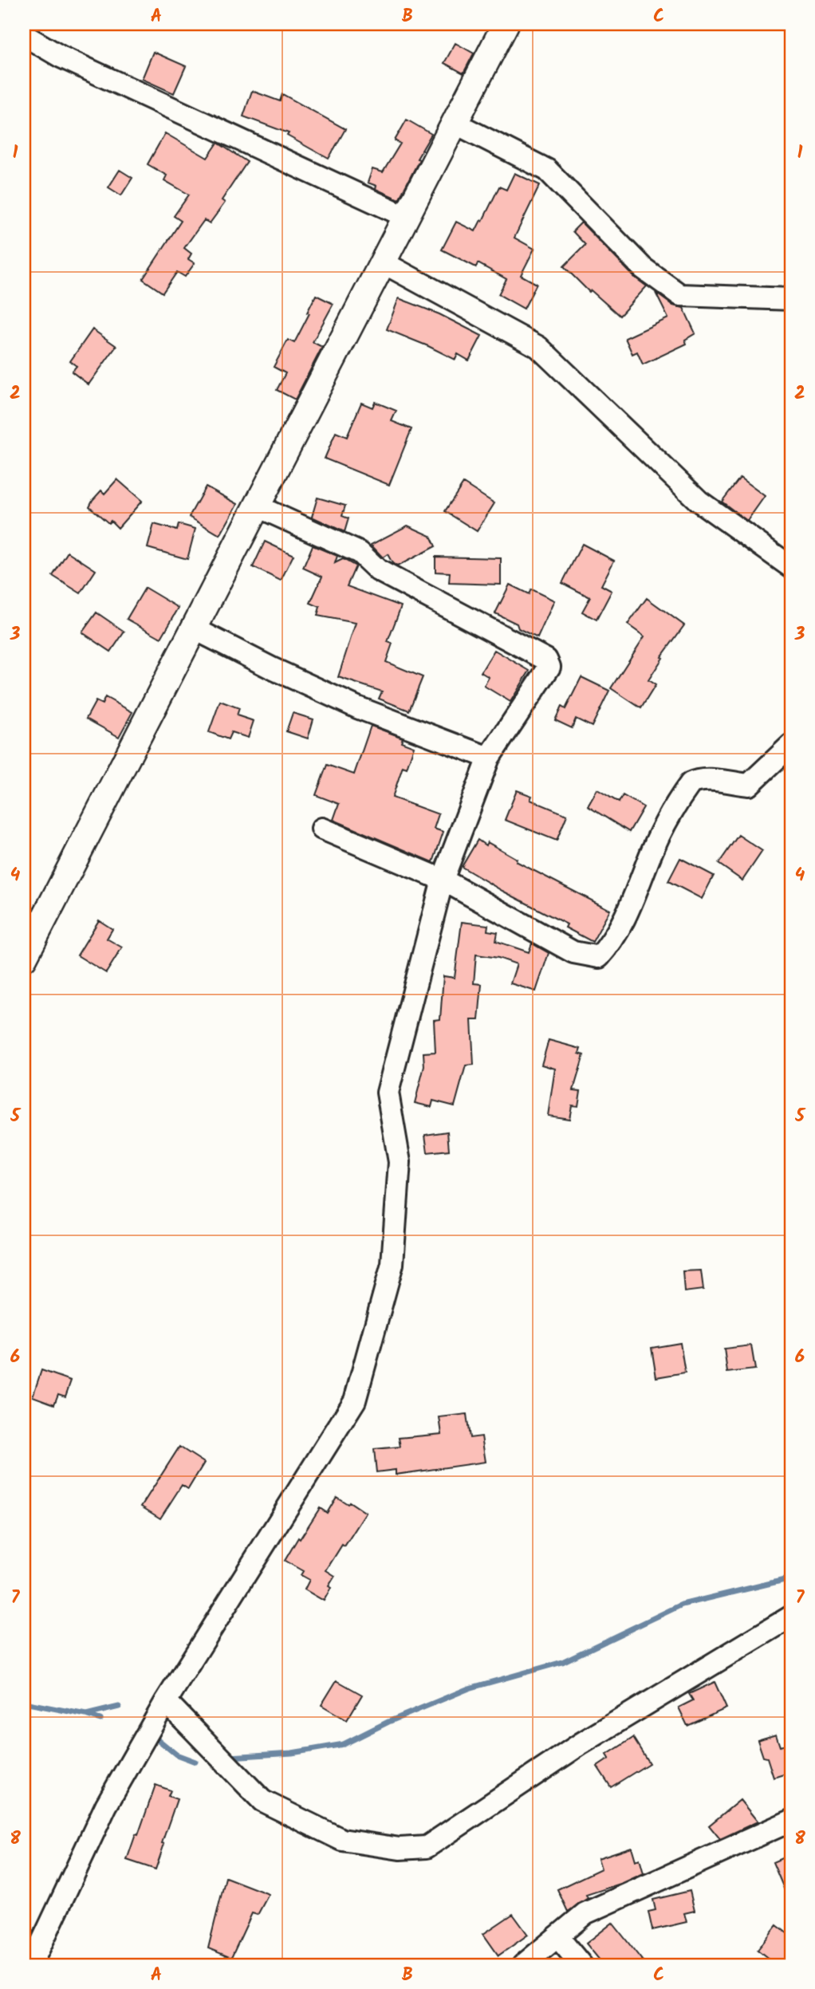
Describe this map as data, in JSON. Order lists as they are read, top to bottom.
{
  "grid": {
    "columns": ["A", "B", "C"],
    "rows": [
      "1",
      "2",
      "3",
      "4",
      "5",
      "6",
      "7",
      "8"
    ]
  }
}
